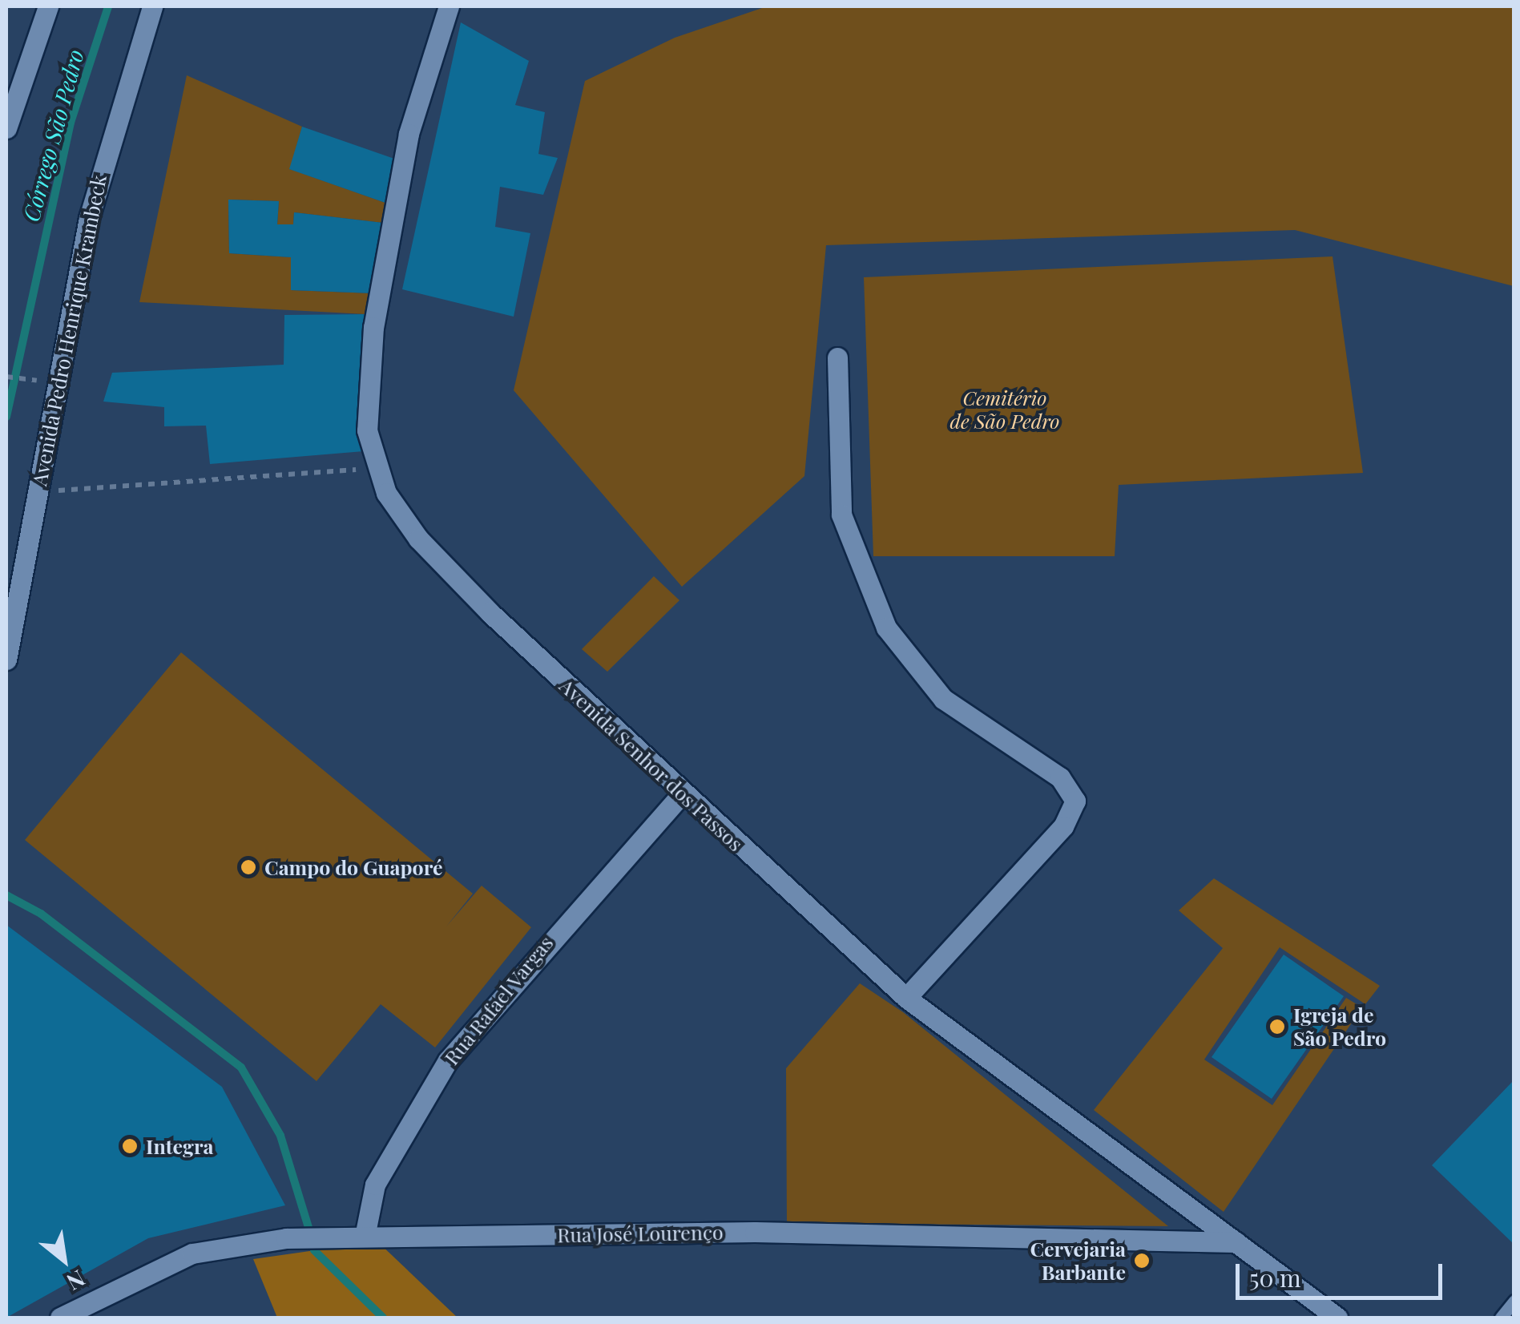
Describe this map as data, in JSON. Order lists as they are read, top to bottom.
{
  "streets": {
    "street": [
      "Avenida Pedro Henrique Krambeck",
      "Avenida Senhor dos Passos",
      "Rua Rafael Vargas",
      "Rua José Lourenço"
    ]
  },
  "crossings": [
    ["Avenida Senhor dos Passos", "Rua Rafael Vargas"],
    ["Avenida Senhor dos Passos", "Rua José Lourenço"],
    ["Rua Rafael Vargas", "Rua José Lourenço"]
  ],
  "water": ["Córrego São Pedro"],
  "parks": ["Cemitério de São Pedro"],
  "places": [
    "Campo do Guaporé",
    "Igreja de São Pedro",
    "Integra",
    "Cervejaria Barbante"
  ],
  "scale_bar": "50 m",
  "north": "bottom right"
}
